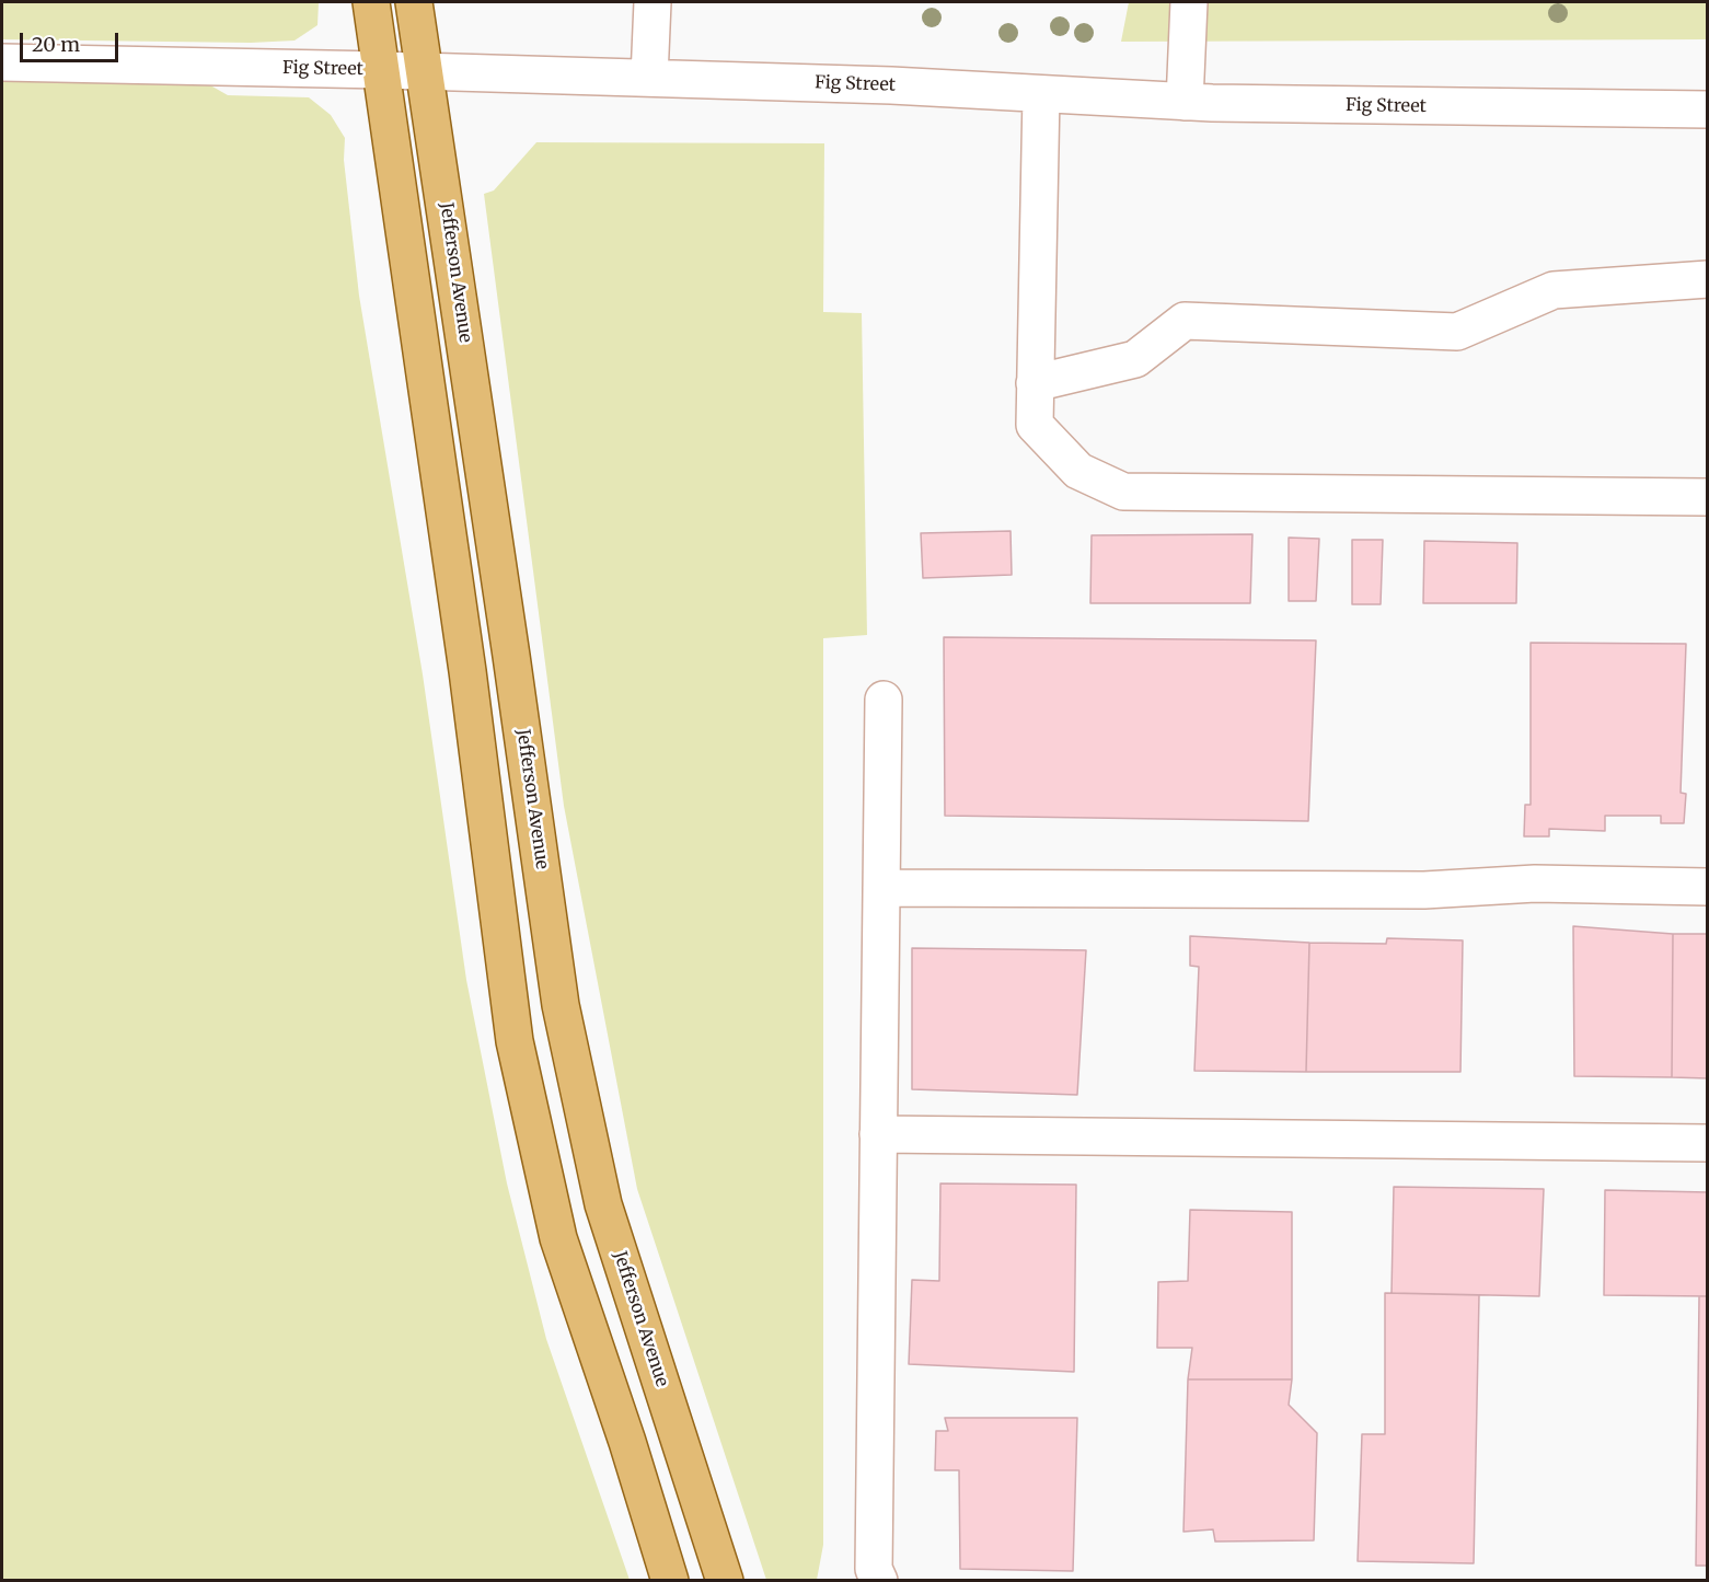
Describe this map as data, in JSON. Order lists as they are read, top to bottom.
{
  "streets": {
    "main road": ["Jefferson Avenue"],
    "street": ["Fig Street"]
  },
  "crossings": [
    ["Fig Street", "Jefferson Avenue"]
  ],
  "scale_bar": "20 m"
}
